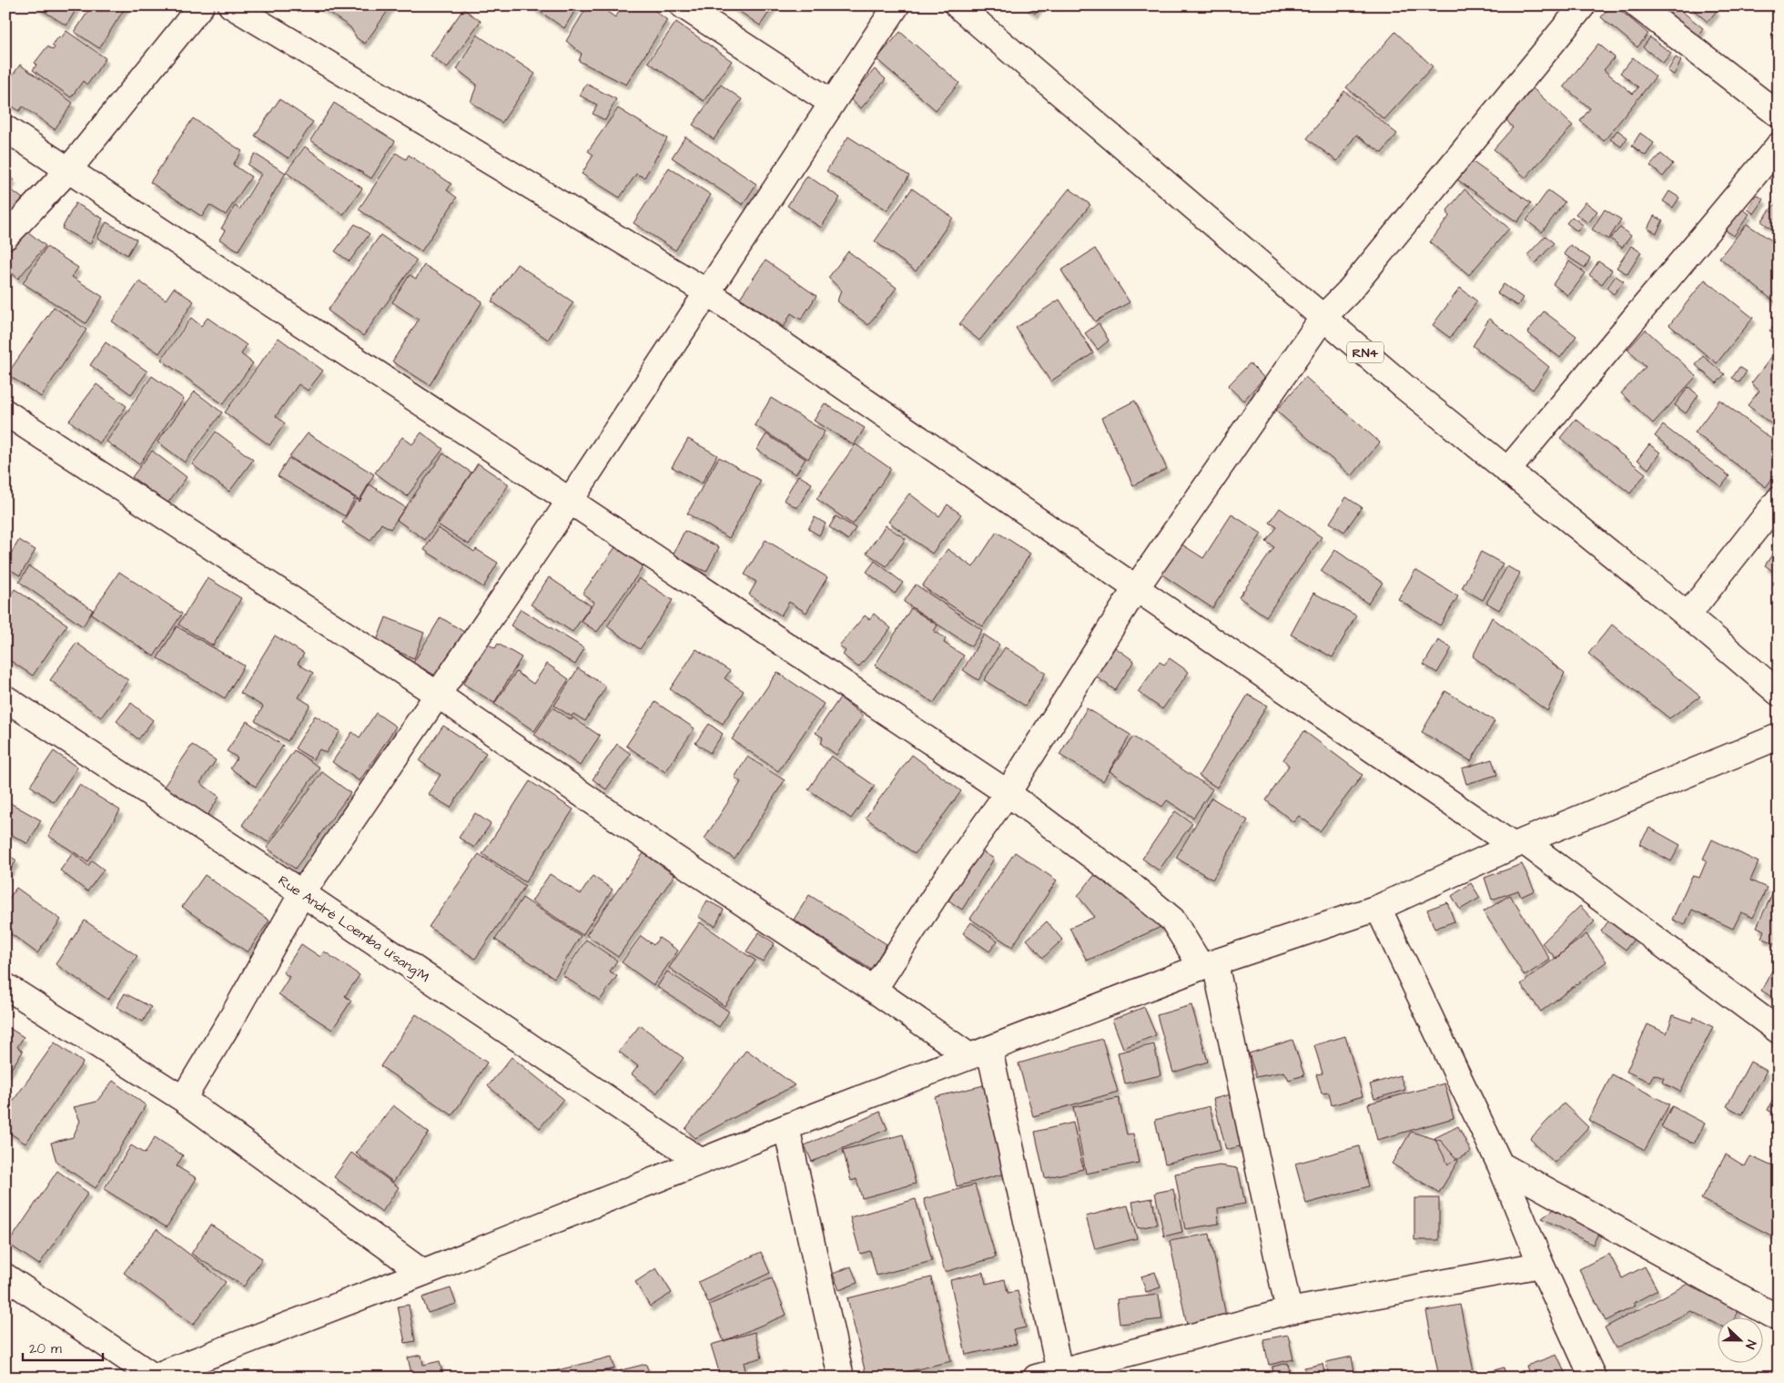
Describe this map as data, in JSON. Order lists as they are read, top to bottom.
{
  "streets": {
    "main road": ["RN4", "Rue André Loemba U'sang'M"]
  },
  "scale_bar": "20 m",
  "north": "right"
}
